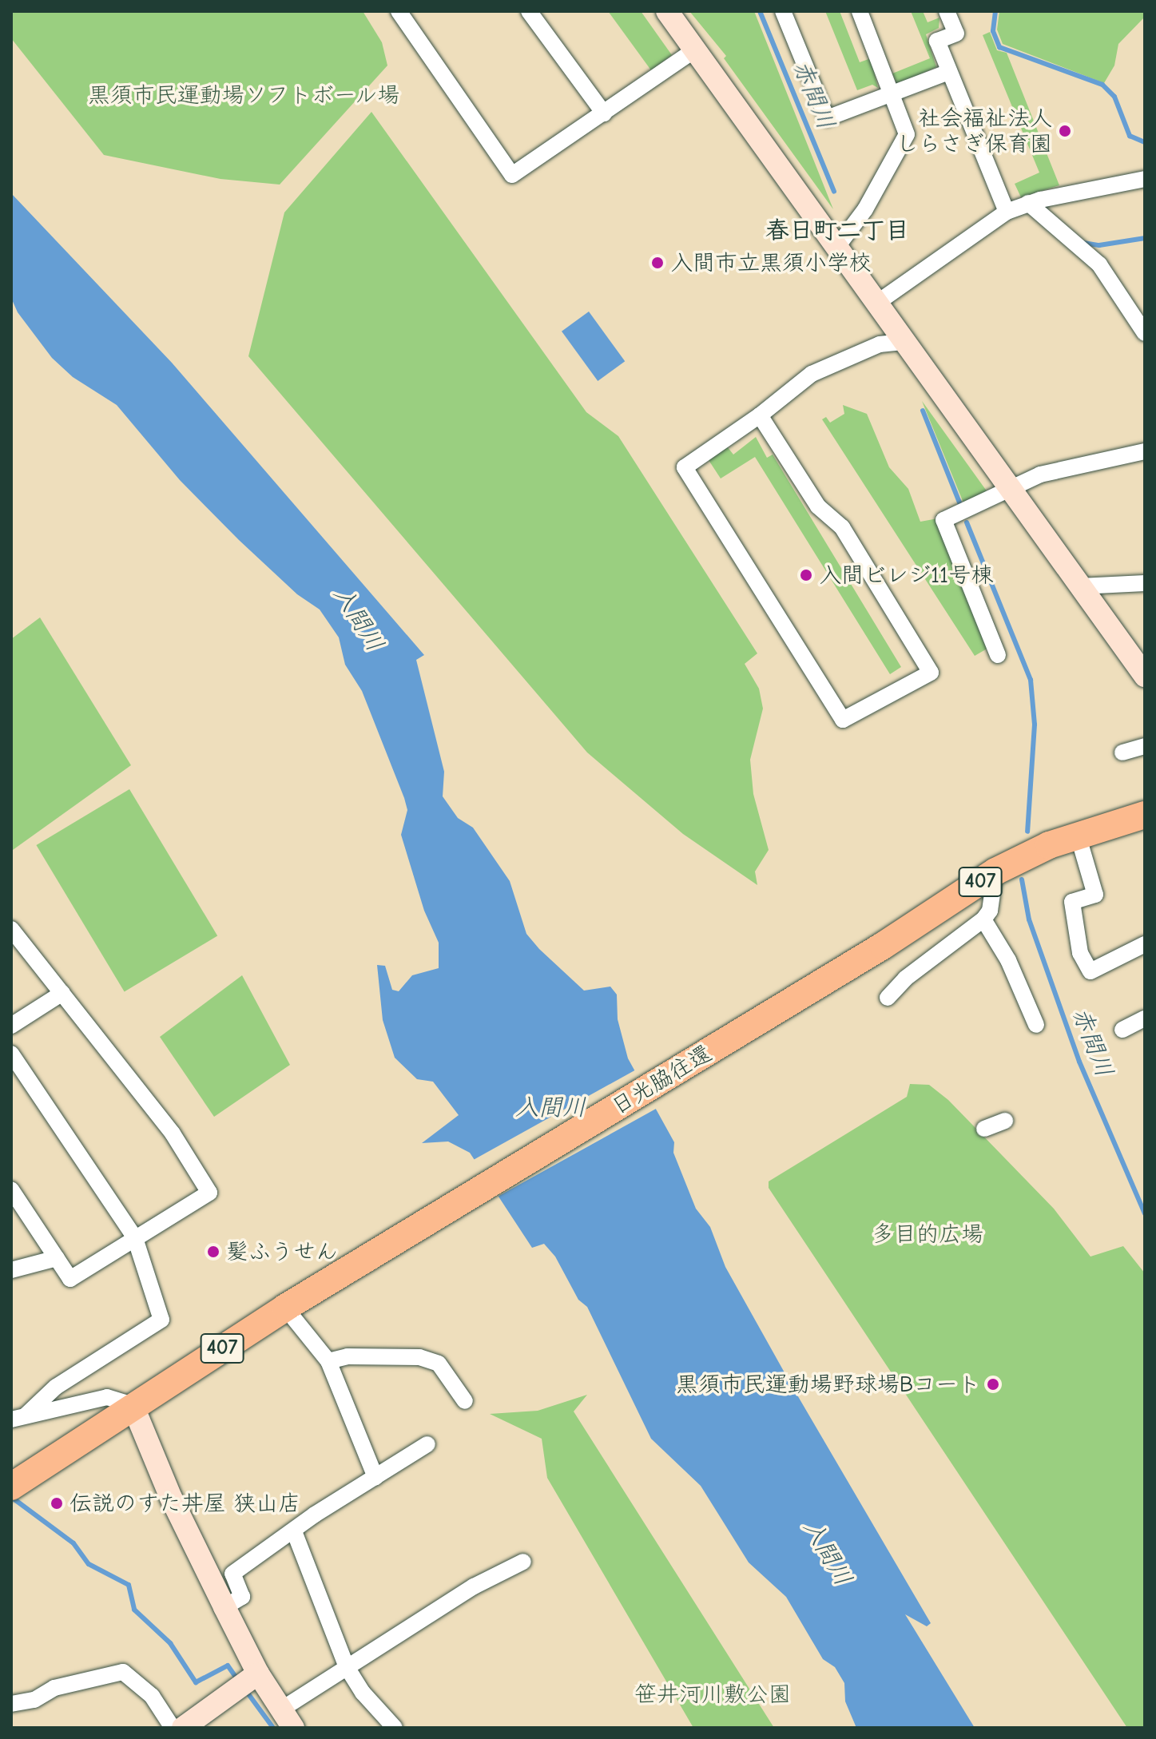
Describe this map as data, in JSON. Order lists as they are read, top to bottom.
{
  "streets": {
    "highway": ["407", "日光脇往還"]
  },
  "crossings": [
    ["407", "日光脇往還"]
  ],
  "districts": ["春日町二丁目"],
  "water": ["赤間川", "入間川"],
  "parks": ["黒須市民運動場ソフトボール場", "多目的広場", "笹井河川敷公園"],
  "places": [
    "社会福祉法人 しらさぎ保育園",
    "入間市立黒須小学校",
    "入間ビレジ11号棟",
    "髪ふうせん",
    "黒須市民運動場野球場Bコート",
    "伝説のすた丼屋 狭山店"
  ]
}
